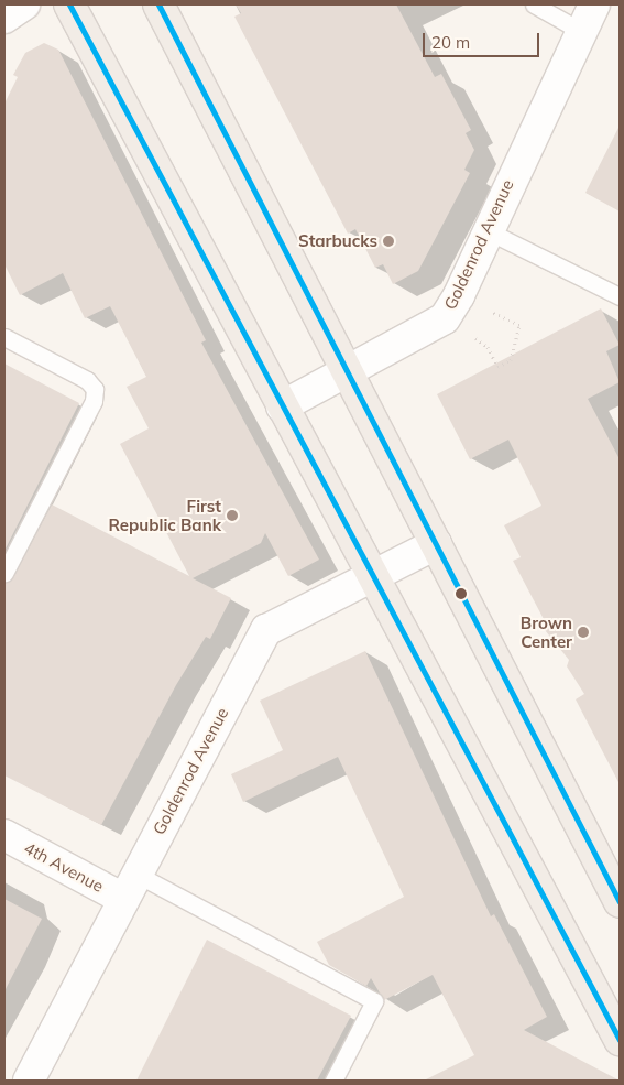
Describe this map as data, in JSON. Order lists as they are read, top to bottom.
{
  "streets": {
    "street": ["Goldenrod Avenue", "4th Avenue"]
  },
  "crossings": [
    ["Goldenrod Avenue", "4th Avenue"]
  ],
  "places": ["Starbucks", "First Republic Bank", "Brown Center"],
  "scale_bar": "20 m"
}
